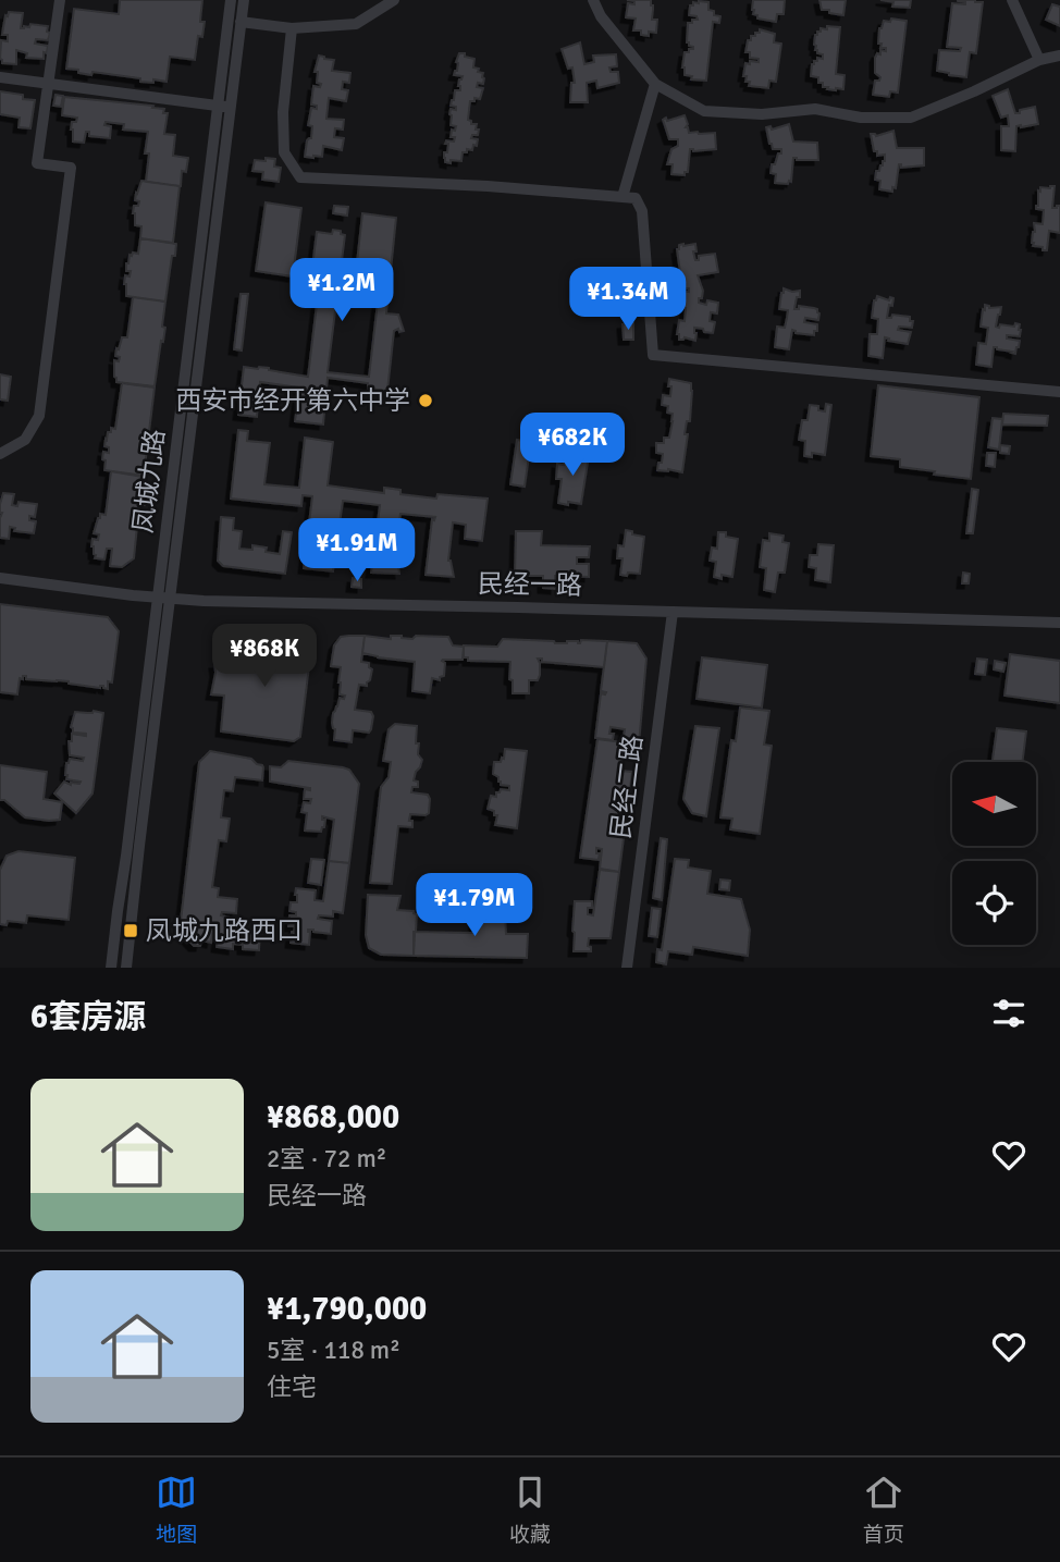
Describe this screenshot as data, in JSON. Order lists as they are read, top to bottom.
{
  "streets": {
    "street": ["凤城九路", "民经一路", "民经二路"]
  },
  "crossings": [
    ["凤城九路", "民经一路"],
    ["民经一路", "民经二路"]
  ],
  "places": {
    "other": ["西安市经开第六中学"],
    "transit": ["凤城九路西口"]
  },
  "north": "left",
  "page": {
    "price": [
      "¥1.2M",
      "¥1.34M",
      "¥682K",
      "¥1.91M",
      "¥868K",
      "¥1.79M"
    ],
    "heading": "6套房源",
    "list": [
      {
        "name": "¥868,000",
        "note": "2室 · 72 m² · 民经一路"
      },
      {
        "name": "¥1,790,000",
        "note": "5室 · 118 m² · 住宅"
      }
    ],
    "tabs": ["地图", "收藏", "首页"]
  }
}
